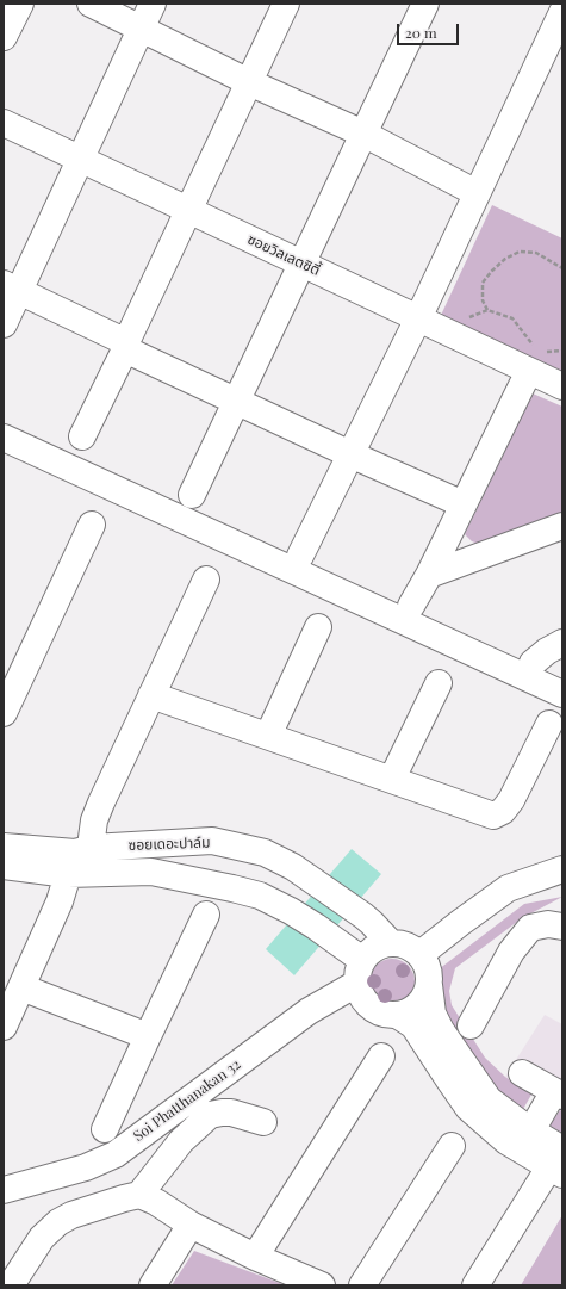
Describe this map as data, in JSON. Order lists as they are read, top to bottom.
{
  "streets": {
    "street": ["ซอยวิลเลตซิตี้", "ซอยเดอะปาล์ม", "Soi Phatthanakan 32"]
  },
  "crossings": [
    ["ซอยเดอะปาล์ม", "Soi Phatthanakan 32"]
  ],
  "scale_bar": "20 m"
}
